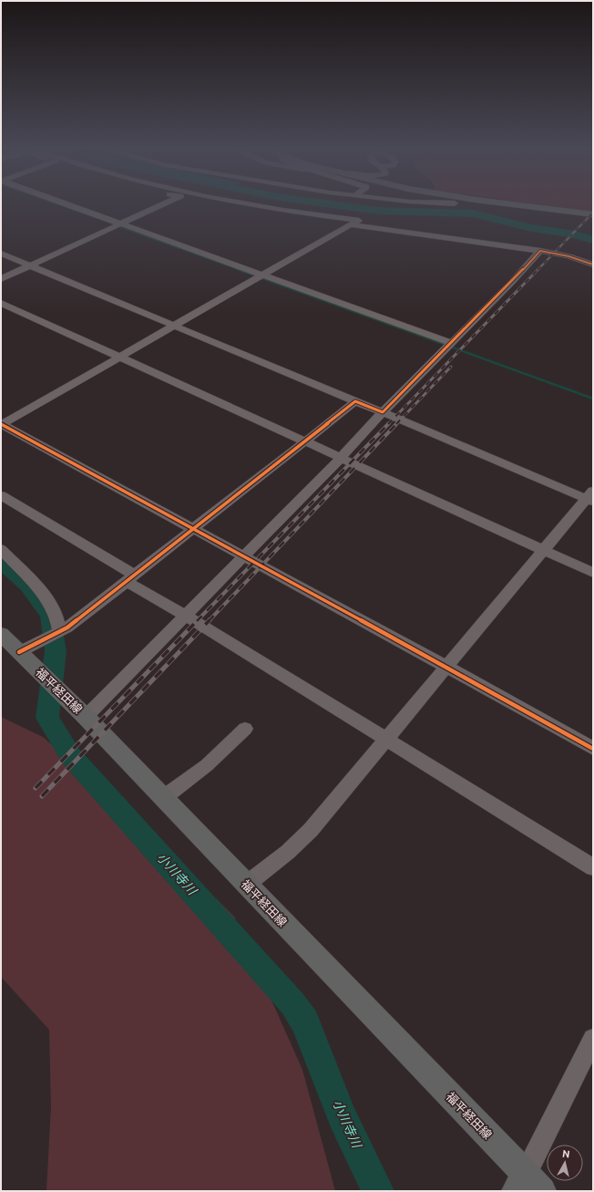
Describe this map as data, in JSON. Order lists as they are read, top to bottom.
{
  "streets": {
    "main road": ["福平経田線"]
  },
  "water": ["小川寺川"],
  "north": "top"
}
